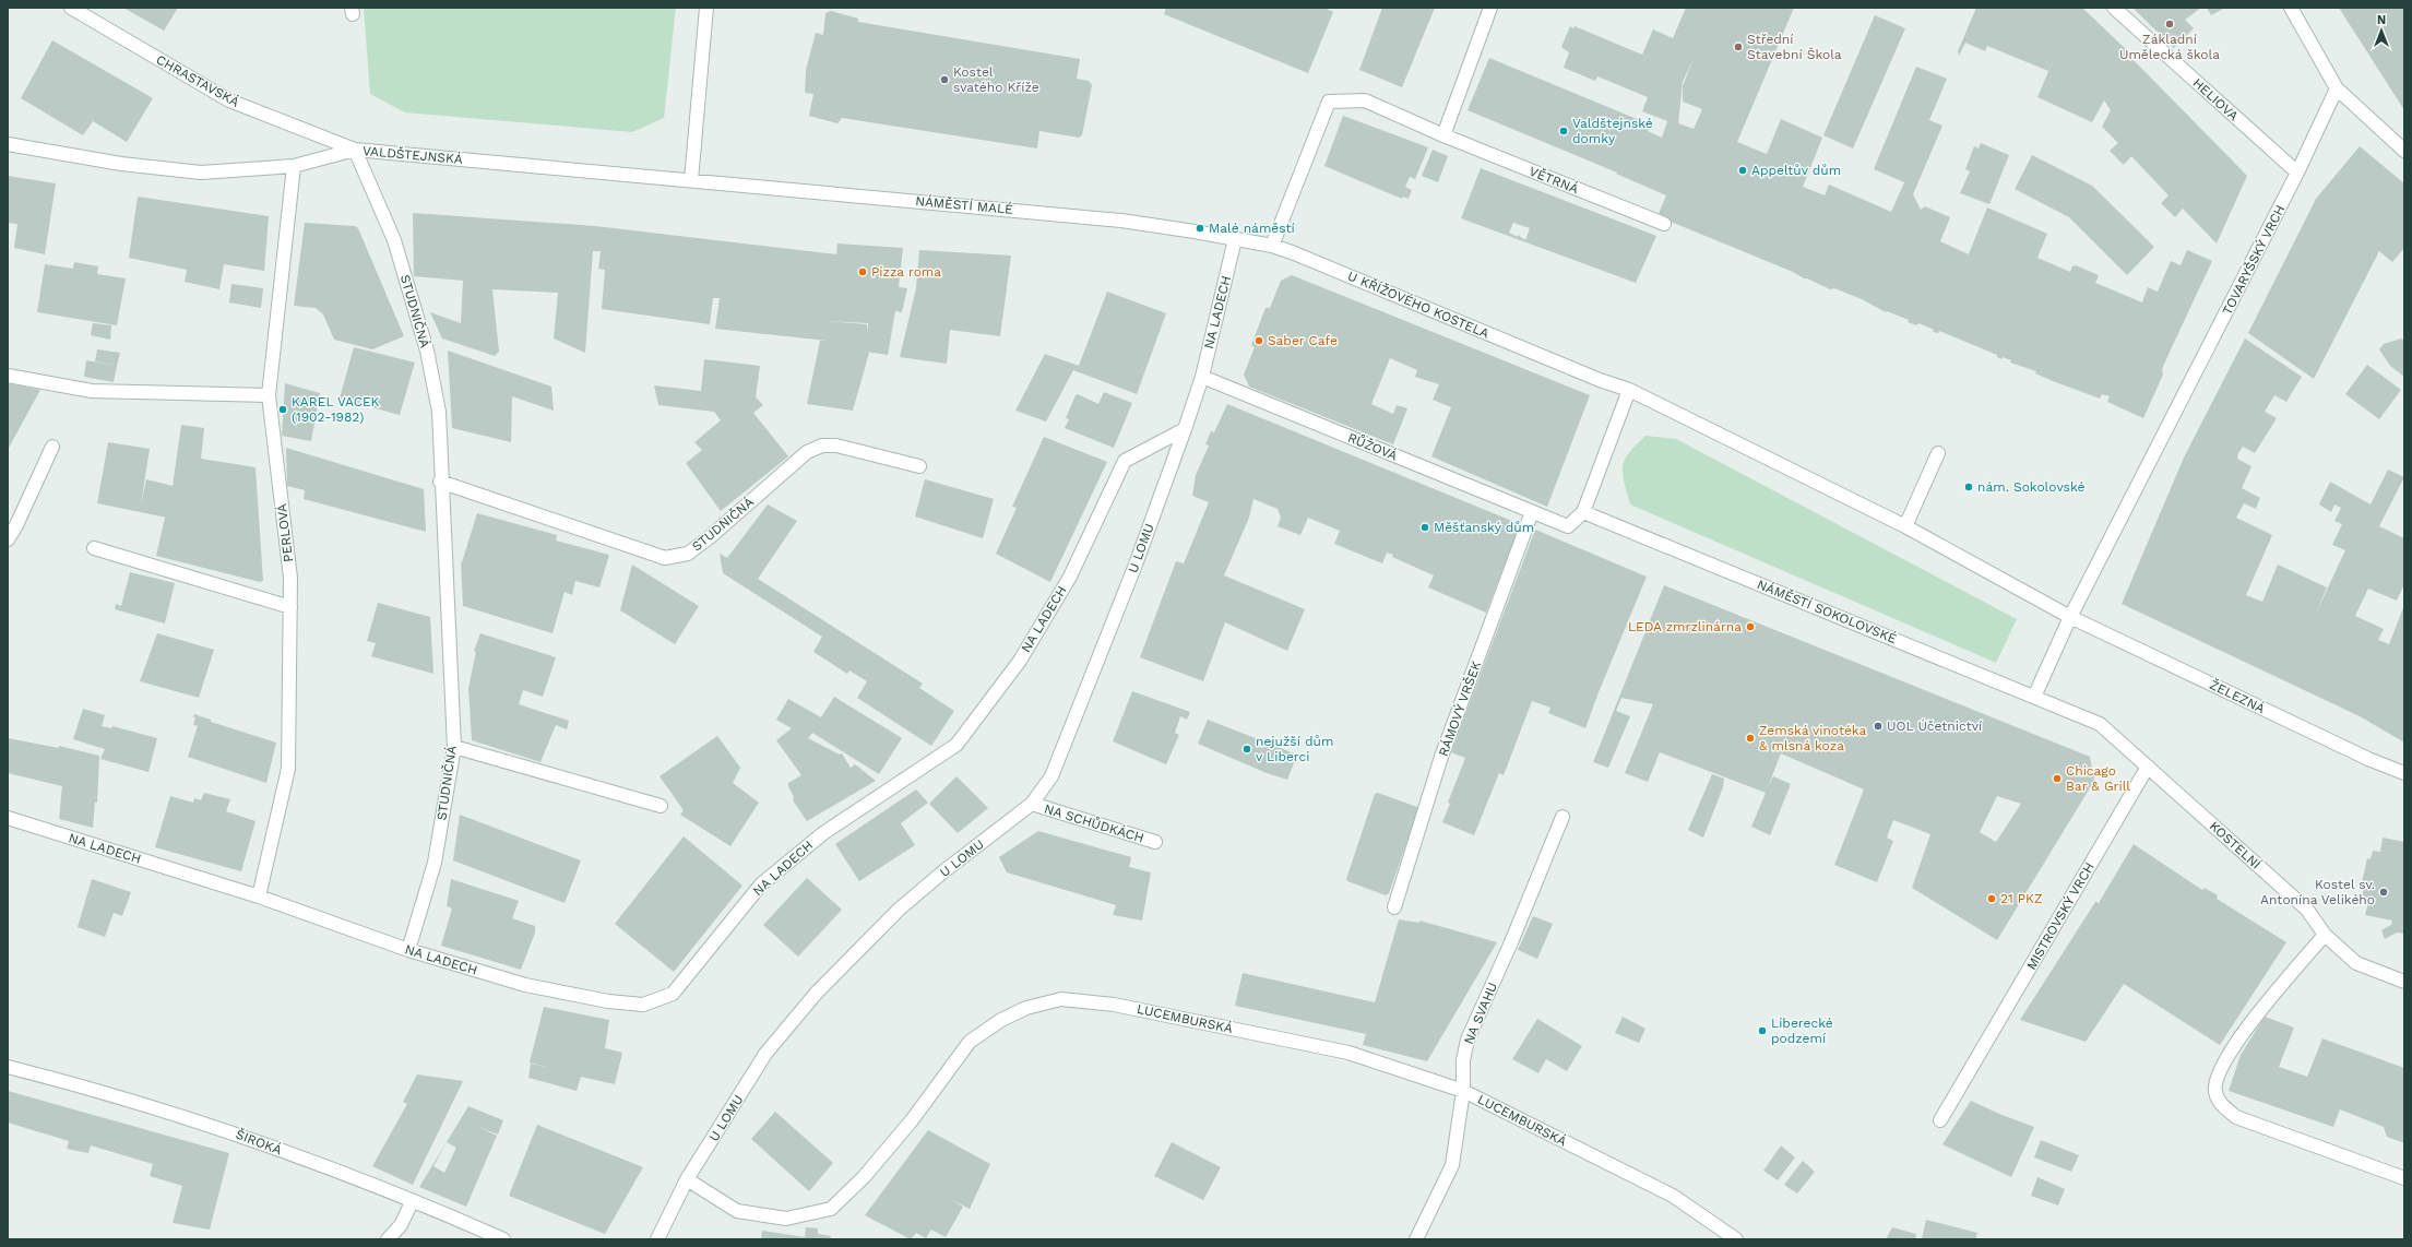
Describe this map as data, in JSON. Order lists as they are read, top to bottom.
{
  "streets": {
    "street": [
      "CHRASTAVSKÁ",
      "HELIOVA",
      "VALDŠTEJNSKÁ",
      "VĚTRNÁ",
      "NÁMĚSTÍ MALÉ",
      "TOVARYŠSKÝ VRCH",
      "U KŘÍŽOVÉHO KOSTELA",
      "STUDNIČNÁ",
      "NA LADECH",
      "RŮŽOVÁ",
      "PERLOVÁ",
      "U LOMU",
      "NÁMĚSTÍ SOKOLOVSKÉ",
      "ŽELEZNÁ",
      "RÁMOVÝ VRŠEK",
      "NA SCHŮDKÁCH",
      "KOSTELNÍ",
      "MISTROVSKÝ VRCH",
      "NA SVAHU",
      "LUCEMBURSKÁ",
      "ŠIROKÁ"
    ]
  },
  "crossings": [
    ["CHRASTAVSKÁ", "VALDŠTEJNSKÁ"],
    ["CHRASTAVSKÁ", "STUDNIČNÁ"],
    ["HELIOVA", "TOVARYŠSKÝ VRCH"],
    ["VALDŠTEJNSKÁ", "NÁMĚSTÍ MALÉ"],
    ["VALDŠTEJNSKÁ", "STUDNIČNÁ"],
    ["VALDŠTEJNSKÁ", "PERLOVÁ"],
    ["VĚTRNÁ", "U KŘÍŽOVÉHO KOSTELA"],
    ["NÁMĚSTÍ MALÉ", "U KŘÍŽOVÉHO KOSTELA"],
    ["NÁMĚSTÍ MALÉ", "NA LADECH"],
    ["TOVARYŠSKÝ VRCH", "ŽELEZNÁ"],
    ["U KŘÍŽOVÉHO KOSTELA", "NA LADECH"],
    ["STUDNIČNÁ", "NA LADECH"],
    ["NA LADECH", "RŮŽOVÁ"],
    ["NA LADECH", "PERLOVÁ"],
    ["NA LADECH", "U LOMU"],
    ["RŮŽOVÁ", "RÁMOVÝ VRŠEK"],
    ["U LOMU", "NA SCHŮDKÁCH"],
    ["U LOMU", "LUCEMBURSKÁ"],
    ["KOSTELNÍ", "MISTROVSKÝ VRCH"],
    ["NA SVAHU", "LUCEMBURSKÁ"]
  ],
  "places": [
    "Základní Umělecká škola",
    "Střední Stavební Škola",
    "Kostel svatého Kříže",
    "Valdštejnské domky",
    "Appeltův dům",
    "Malé náměstí",
    "Pizza roma",
    "Saber Cafe",
    "KAREL VACEK (1902-1982)",
    "nám. Sokolovské",
    "Měšťanský dům",
    "LEDA zmrzlinárna",
    "UOL Účetnictví",
    "Zemská vinotéka & mlsná koza",
    "nejužší dům v Liberci",
    "Chicago Bar & Grill",
    "Kostel sv. Antonína Velikého",
    "21 PKZ",
    "Liberecké podzemí"
  ],
  "north": "top"
}
